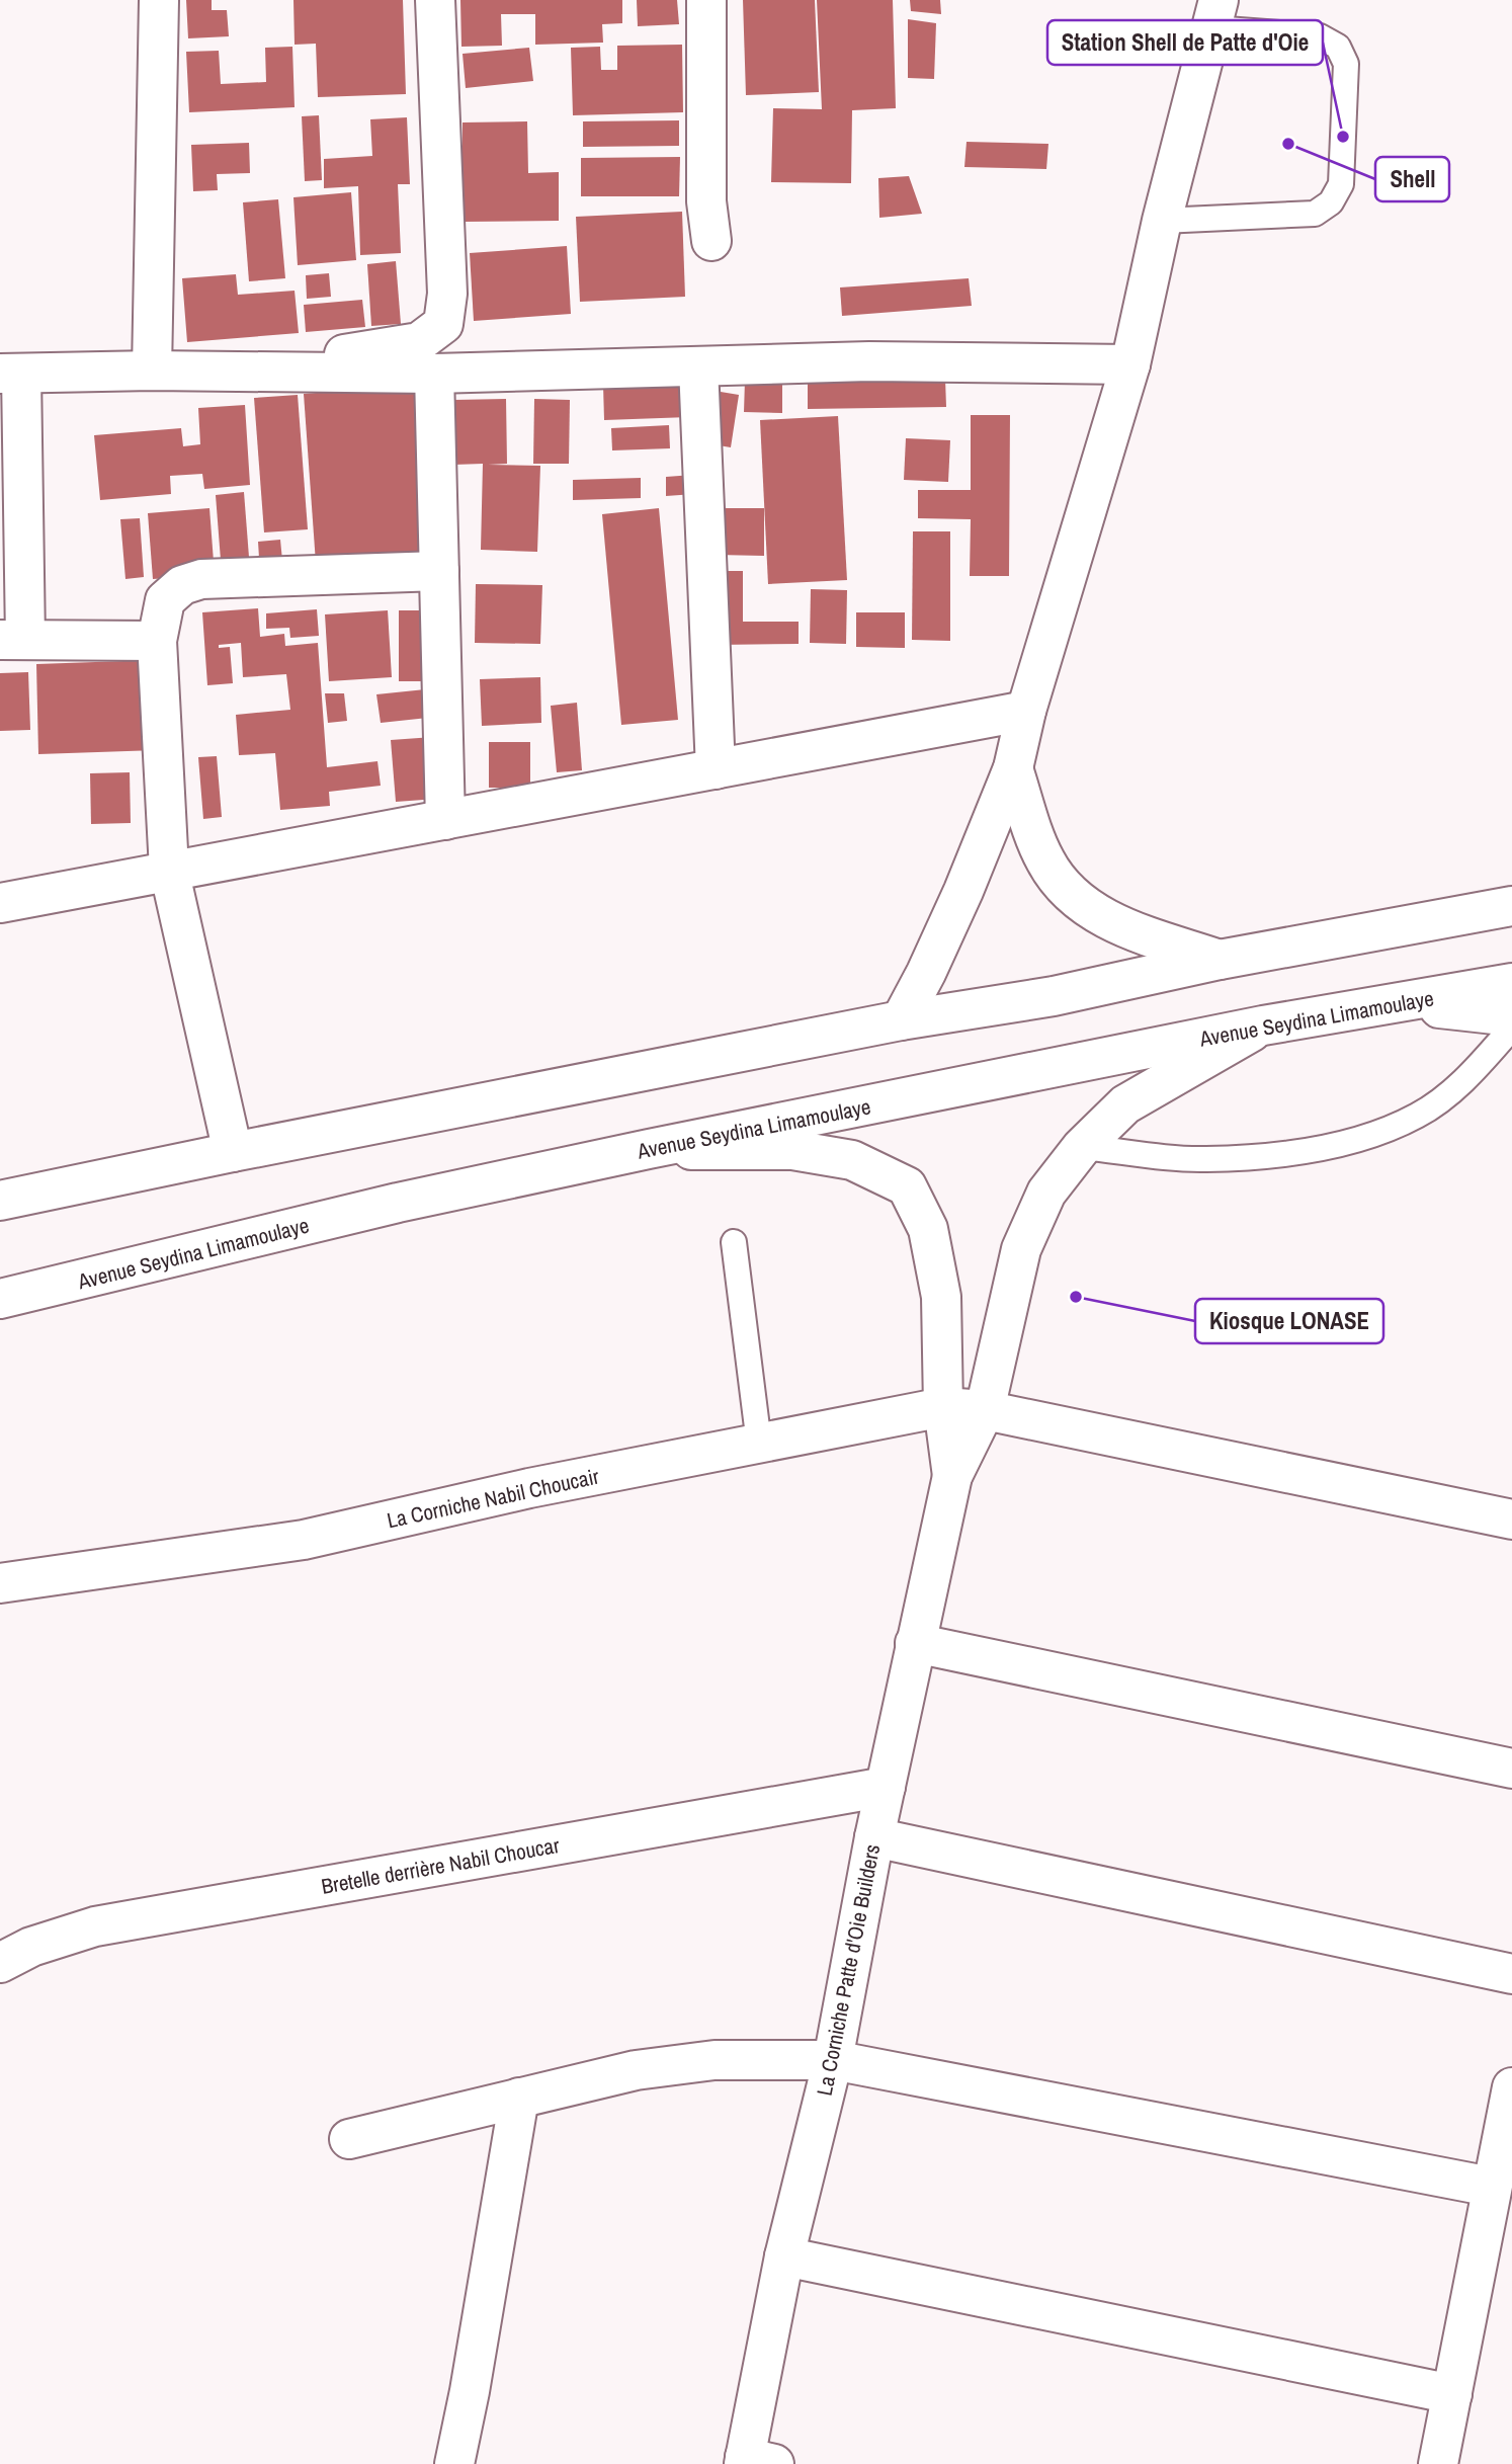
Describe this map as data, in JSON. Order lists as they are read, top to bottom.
{
  "streets": {
    "main road": [
      "Avenue Seydina Limamoulaye",
      "La Corniche Nabil Choucair",
      "Bretelle derrière Nabil Choucar",
      "La Corniche Patte d'Oie Builders"
    ]
  },
  "crossings": [
    ["Bretelle derrière Nabil Choucar", "La Corniche Patte d'Oie Builders"]
  ],
  "places": ["Station Shell de Patte d'Oie", "Shell", "Kiosque LONASE"]
}
